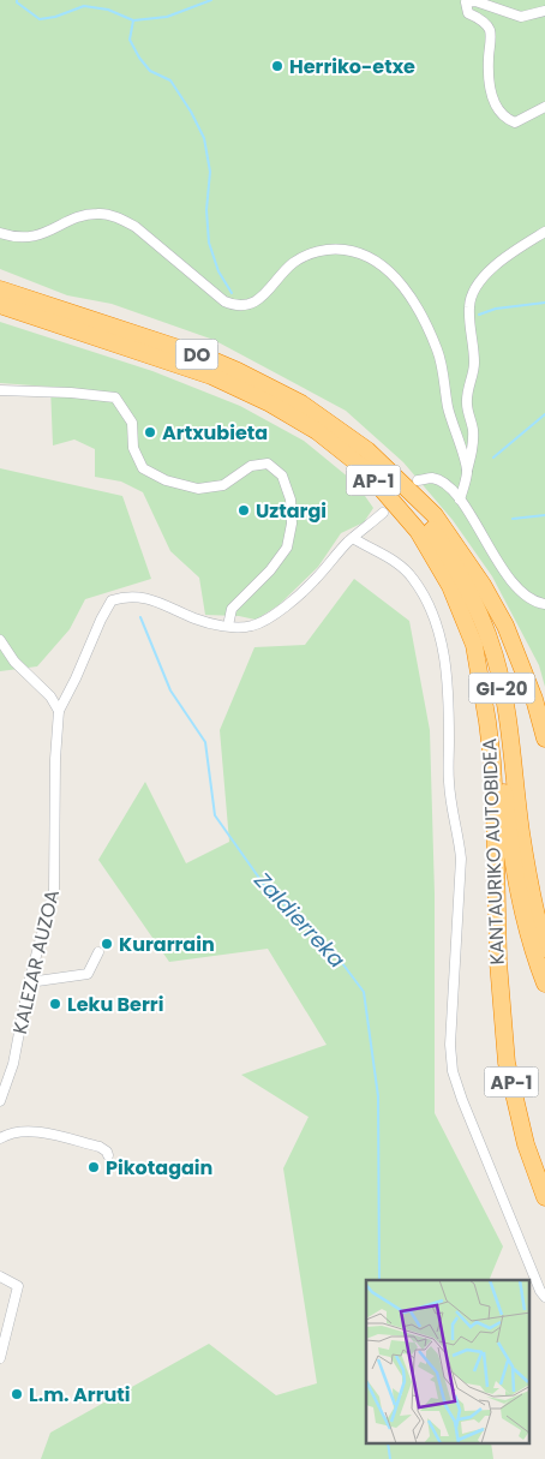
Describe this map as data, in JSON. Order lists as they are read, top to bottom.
{
  "streets": {
    "highway": [
      "DO",
      "AP-1",
      "GI-20",
      "KANTAURIKO AUTOBIDEA"
    ],
    "street": ["KALEZAR AUZOA"]
  },
  "crossings": [
    ["DO", "AP-1"],
    ["DO", "GI-20"],
    ["AP-1", "GI-20"],
    ["GI-20", "KANTAURIKO AUTOBIDEA"]
  ],
  "water": ["Zaldierreka"],
  "places": [
    "Herriko-etxe",
    "Artxubieta",
    "Uztargi",
    "Kurarrain",
    "Leku Berri",
    "Pikotagain",
    "L.m. Arruti"
  ]
}
